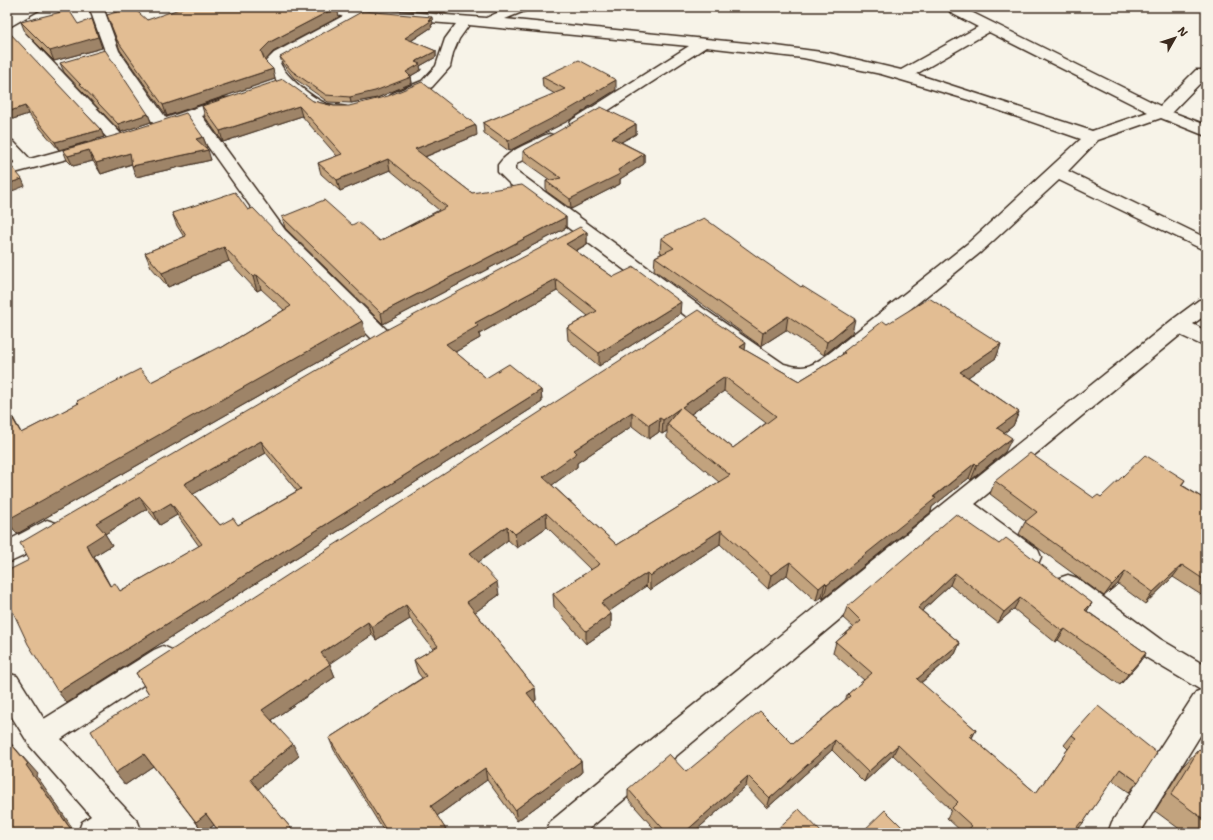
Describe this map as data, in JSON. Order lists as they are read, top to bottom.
{
  "north": "top right"
}
